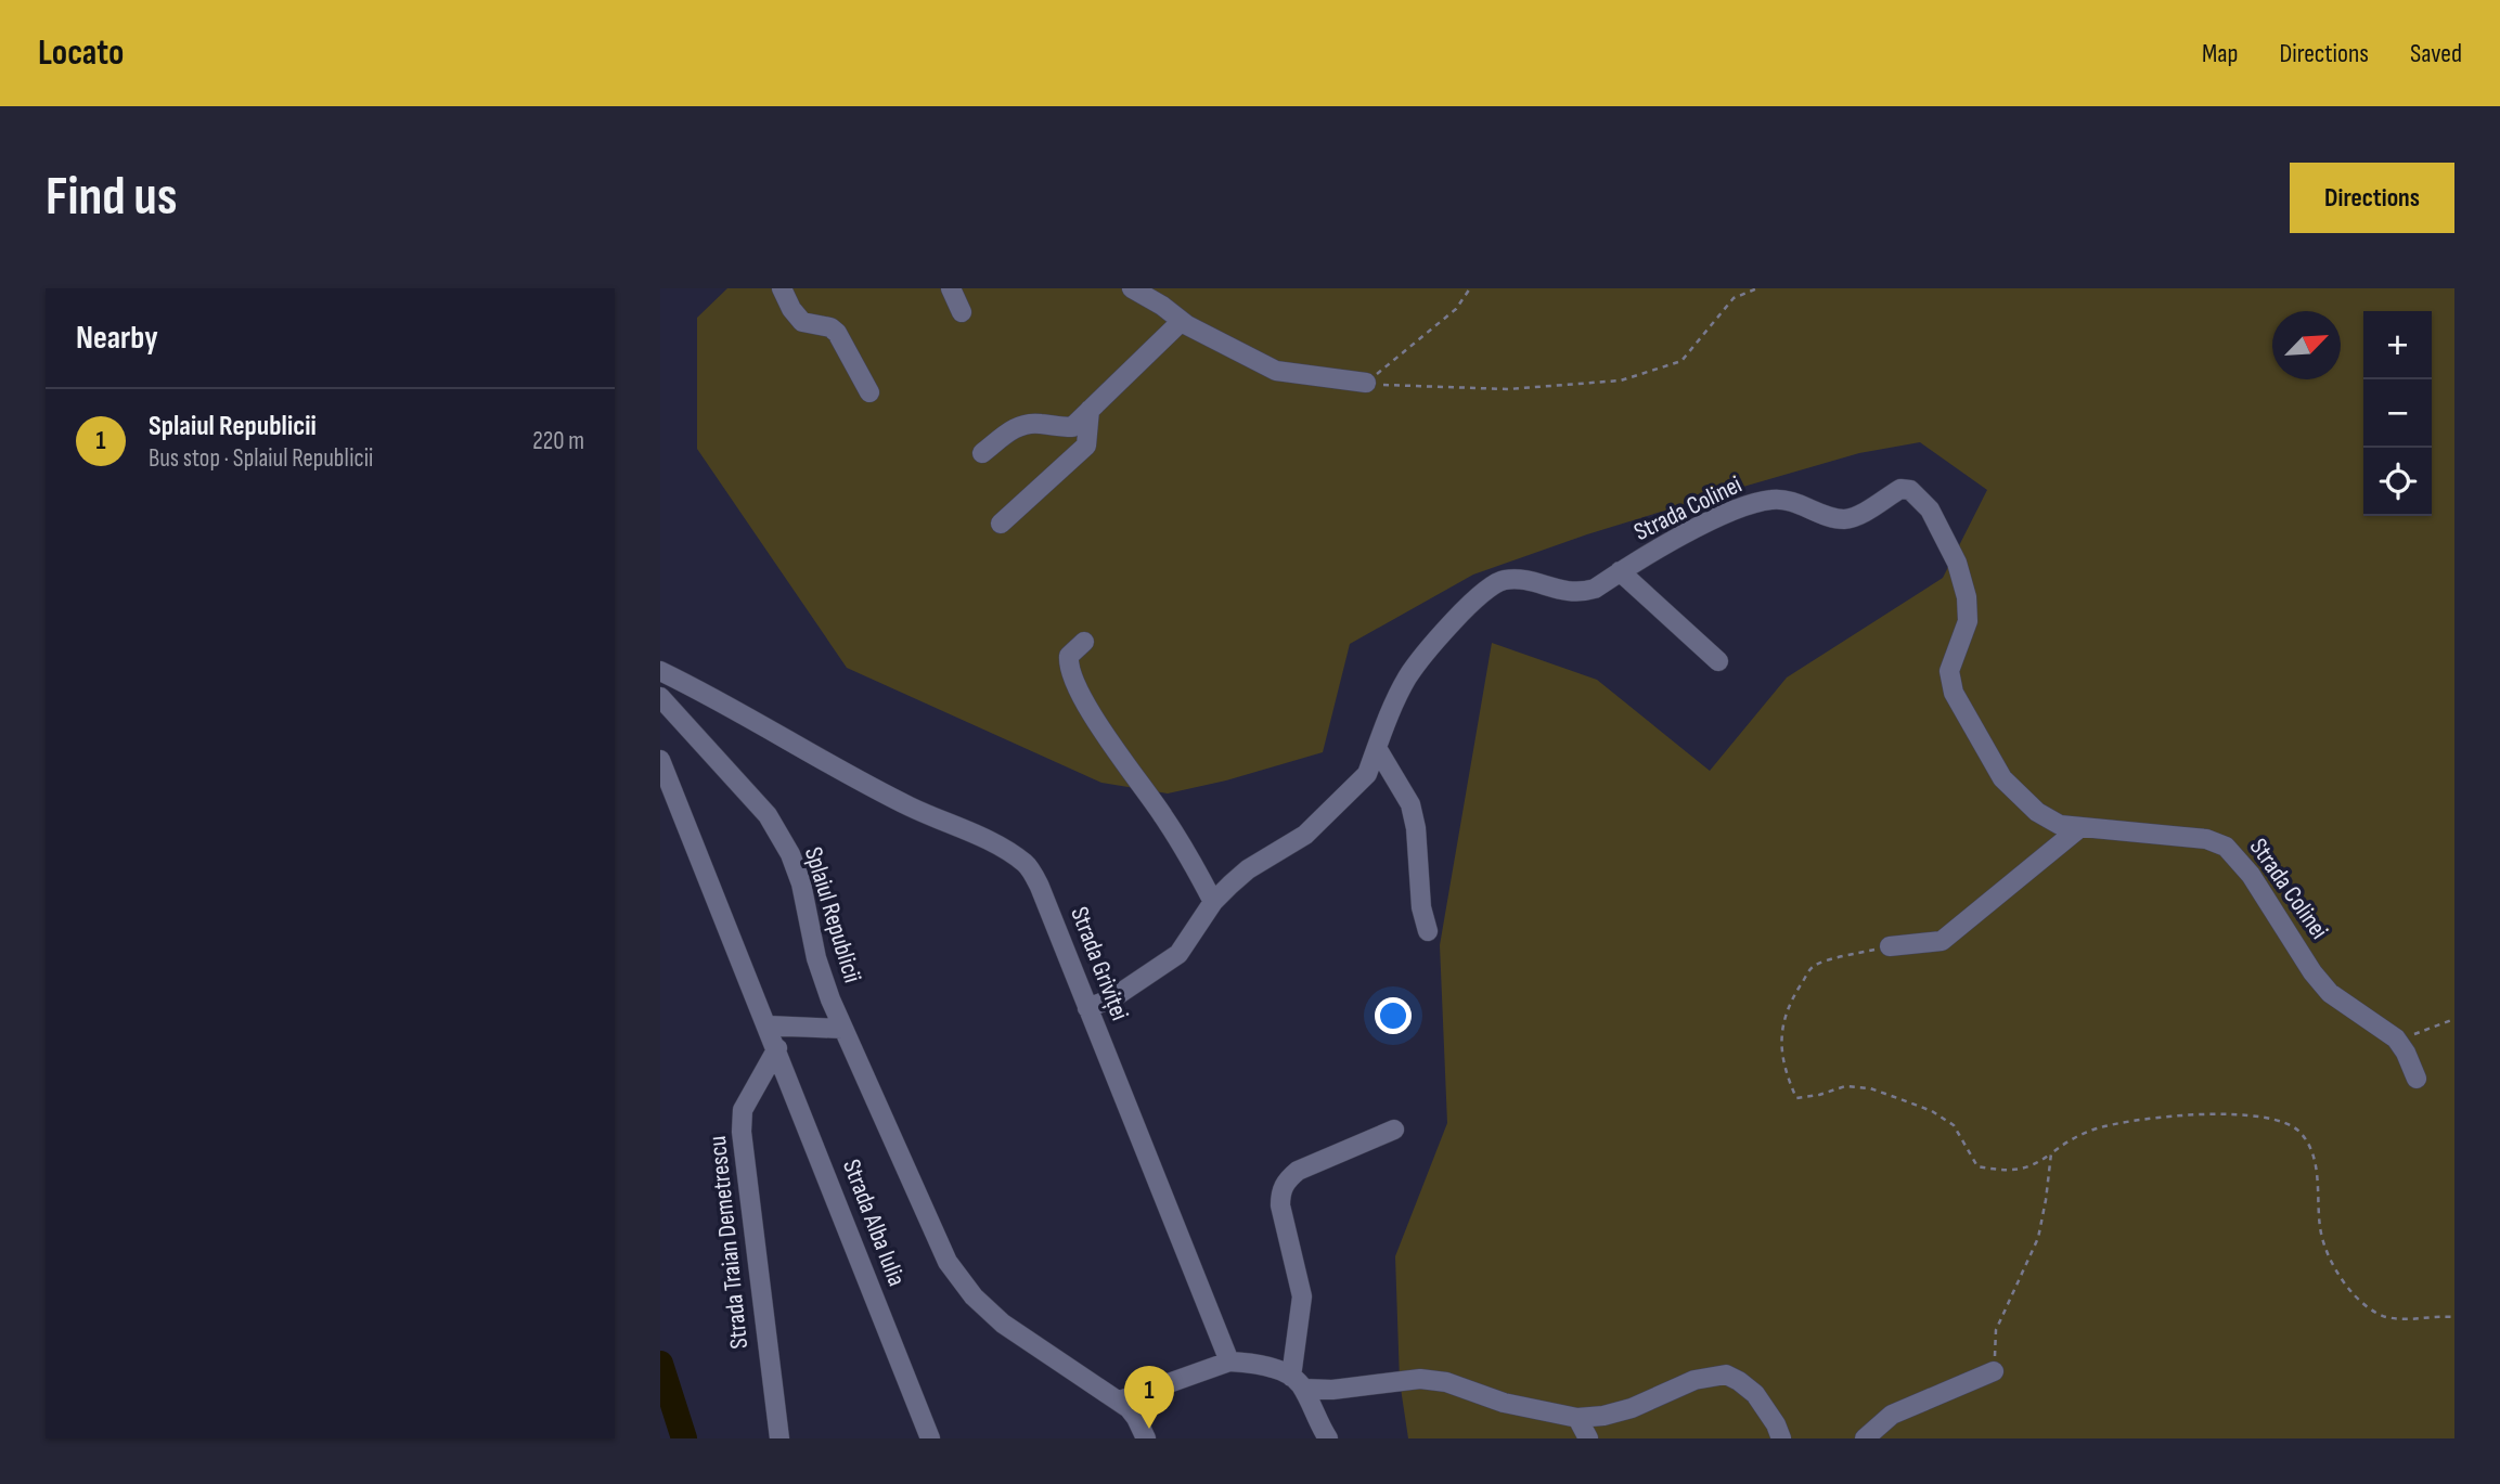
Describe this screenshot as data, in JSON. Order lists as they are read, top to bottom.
{
  "streets": {
    "street": [
      "Strada Colinei",
      "Splaiul Republicii",
      "Strada Griviței",
      "Strada Alba Iulia",
      "Strada Traian Demetrescu"
    ]
  },
  "crossings": [
    ["Strada Colinei", "Strada Griviței"],
    ["Strada Alba Iulia", "Strada Traian Demetrescu"]
  ],
  "north": "top right",
  "page": {
    "header": "Locato",
    "nav": ["Map", "Directions", "Saved"],
    "buttons": "Directions",
    "title": "Find us",
    "heading": "Nearby",
    "map_buttons": ["+", "−"],
    "list": [
      {
        "mark": "1",
        "name": "Splaiul Republicii",
        "note": "Bus stop · Splaiul Republicii",
        "value": "220 m"
      }
    ],
    "pins": "1"
  }
}
